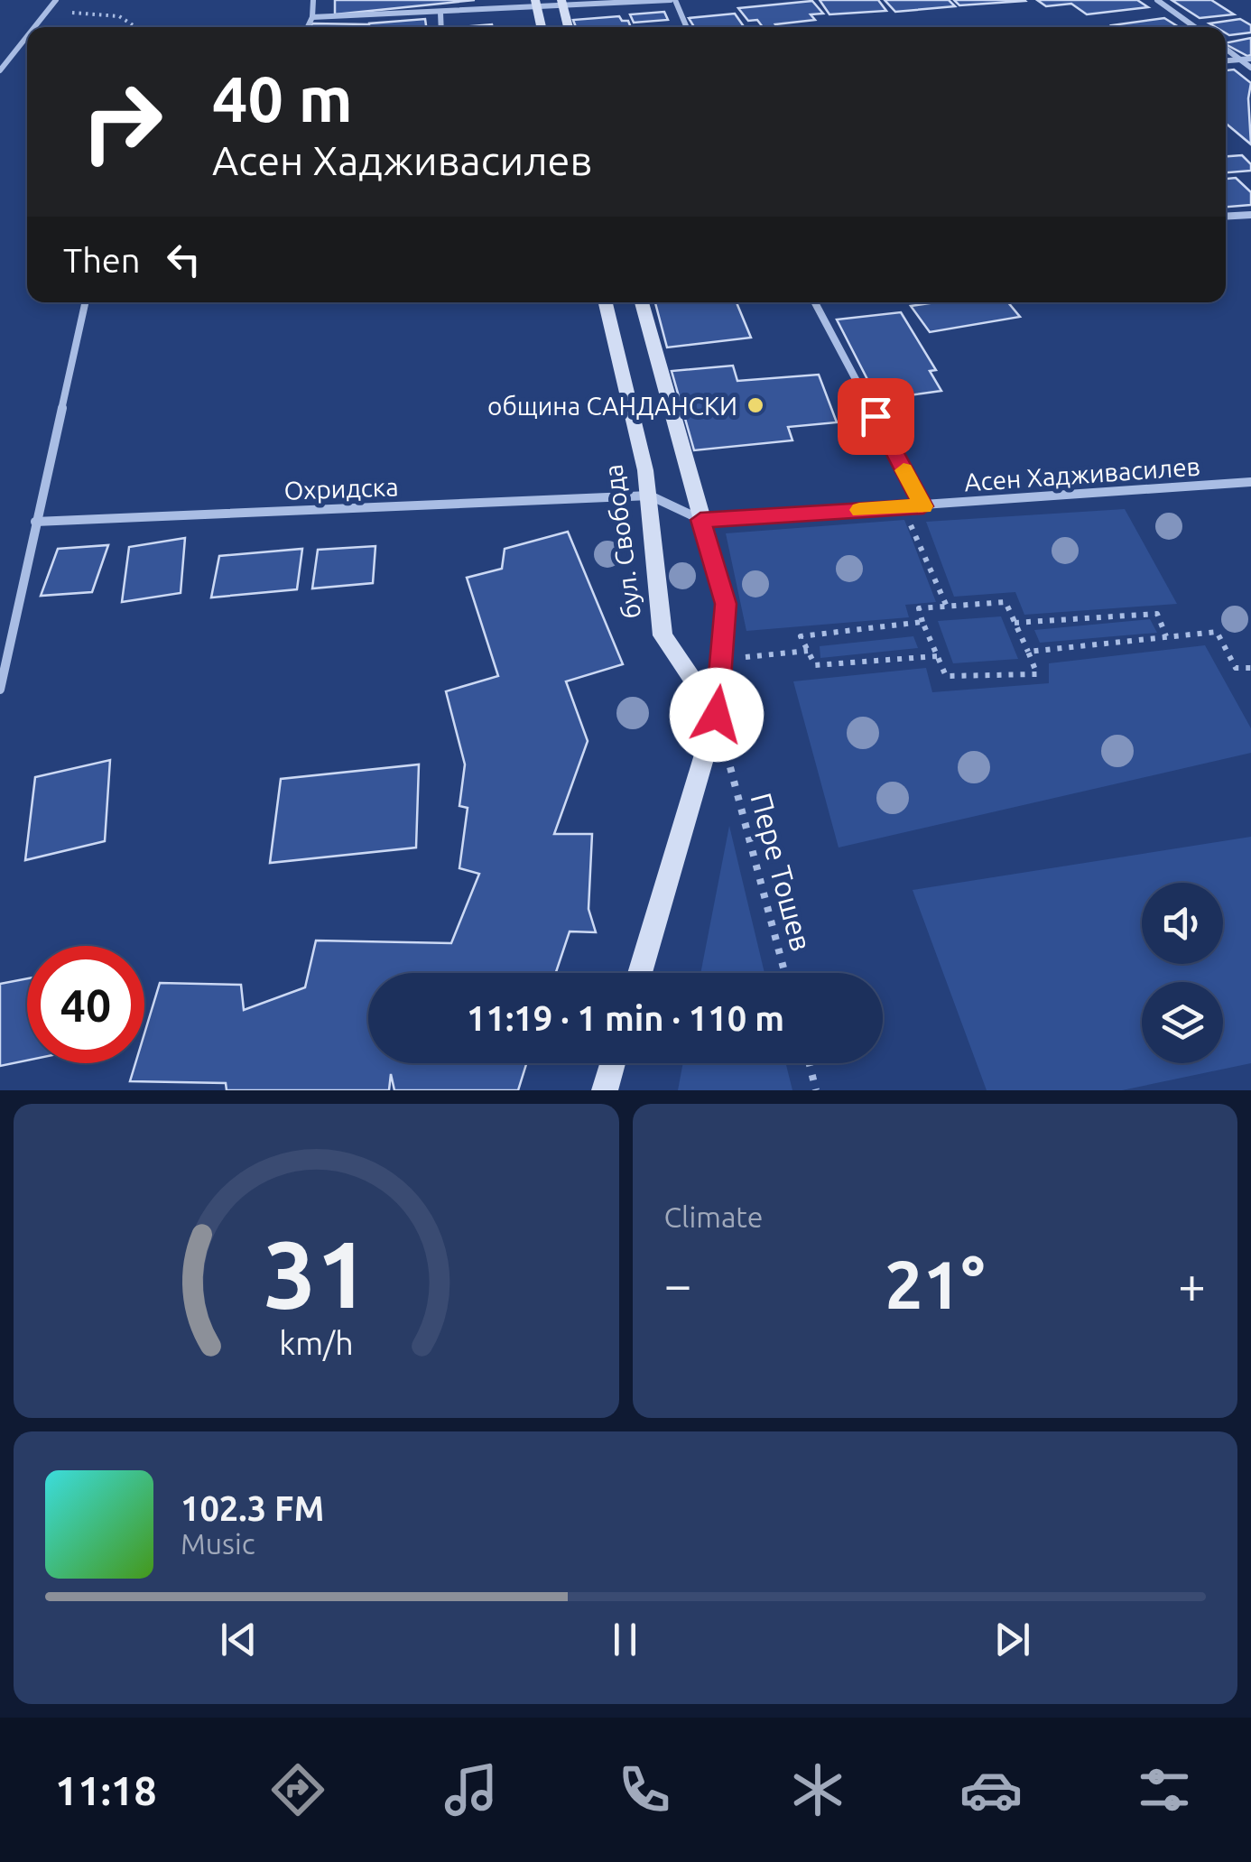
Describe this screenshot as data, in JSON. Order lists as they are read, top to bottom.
{
  "streets": {
    "street": ["Асен Хадживасилев", "Охридска", "бул. Свобода"],
    "path": ["Пере Тошев"]
  },
  "crossings": [
    ["Охридска", "бул. Свобода"],
    ["бул. Свобода", "Пере Тошев"]
  ],
  "places": ["община САНДАНСКИ"],
  "page": {
    "turn": ["40 m", "Асен Хадживасилев"],
    "then": "Then",
    "limit": "40",
    "trip": "11:19 · 1 min · 110 m",
    "tile": "Climate",
    "heat": ["−", "21°", "+"],
    "song": ["102.3 FM", "Music"],
    "tabs": "11:18",
    "gauge": ["31", "km/h"]
  }
}
